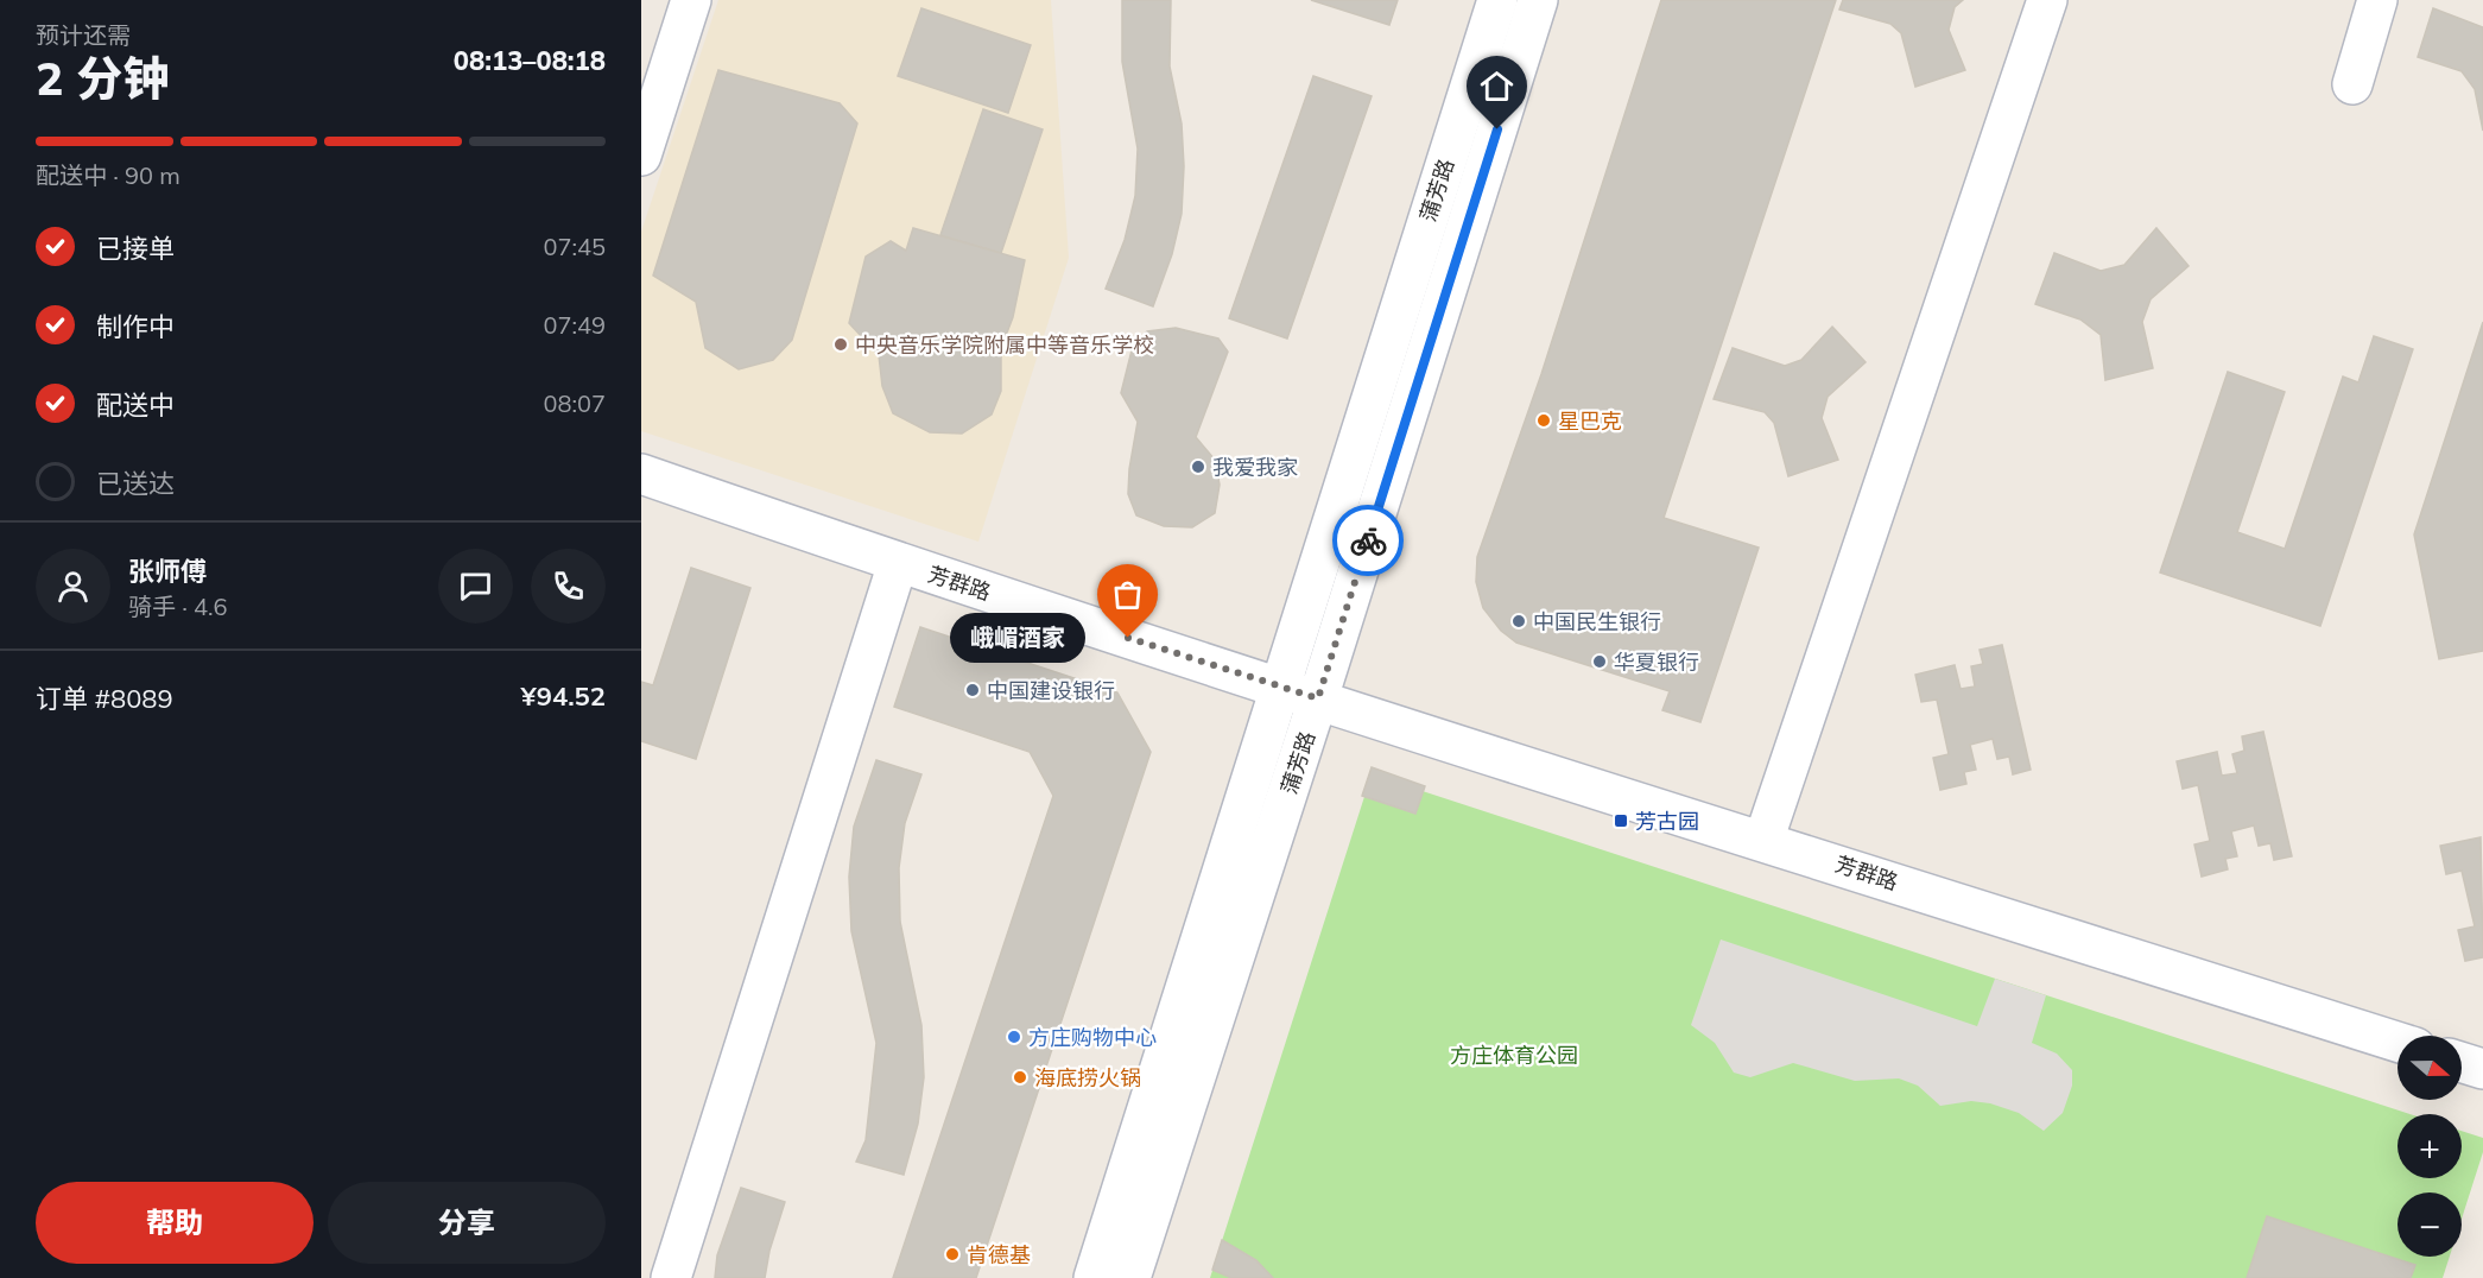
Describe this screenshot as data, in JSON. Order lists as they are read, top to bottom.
{
  "streets": {
    "street": ["蒲芳路", "芳群路"]
  },
  "crossings": [
    ["蒲芳路", "芳群路"]
  ],
  "parks": ["方庄体育公园"],
  "places": {
    "other": [
      "中央音乐学院附属中等音乐学校",
      "星巴克",
      "我爱我家",
      "中国民生银行",
      "峨嵋酒家",
      "华夏银行",
      "中国建设银行",
      "方庄购物中心",
      "海底捞火锅",
      "肯德基"
    ],
    "transit": ["芳古园"]
  },
  "north": "right",
  "page": {
    "heading": ["2 分钟", "预计还需", "08:13–08:18"],
    "panel": [
      "张师傅",
      "骑手 · 4.6",
      "订单 #8089",
      "¥94.52"
    ],
    "bar": "配送中 · 90 m",
    "list": [
      ["已接单", "07:45"],
      ["制作中", "07:49"],
      ["配送中", "08:07"],
      "已送达"
    ],
    "bubble": "峨嵋酒家",
    "map_buttons": ["+", "−"],
    "buttons": ["帮助", "分享"]
  }
}
